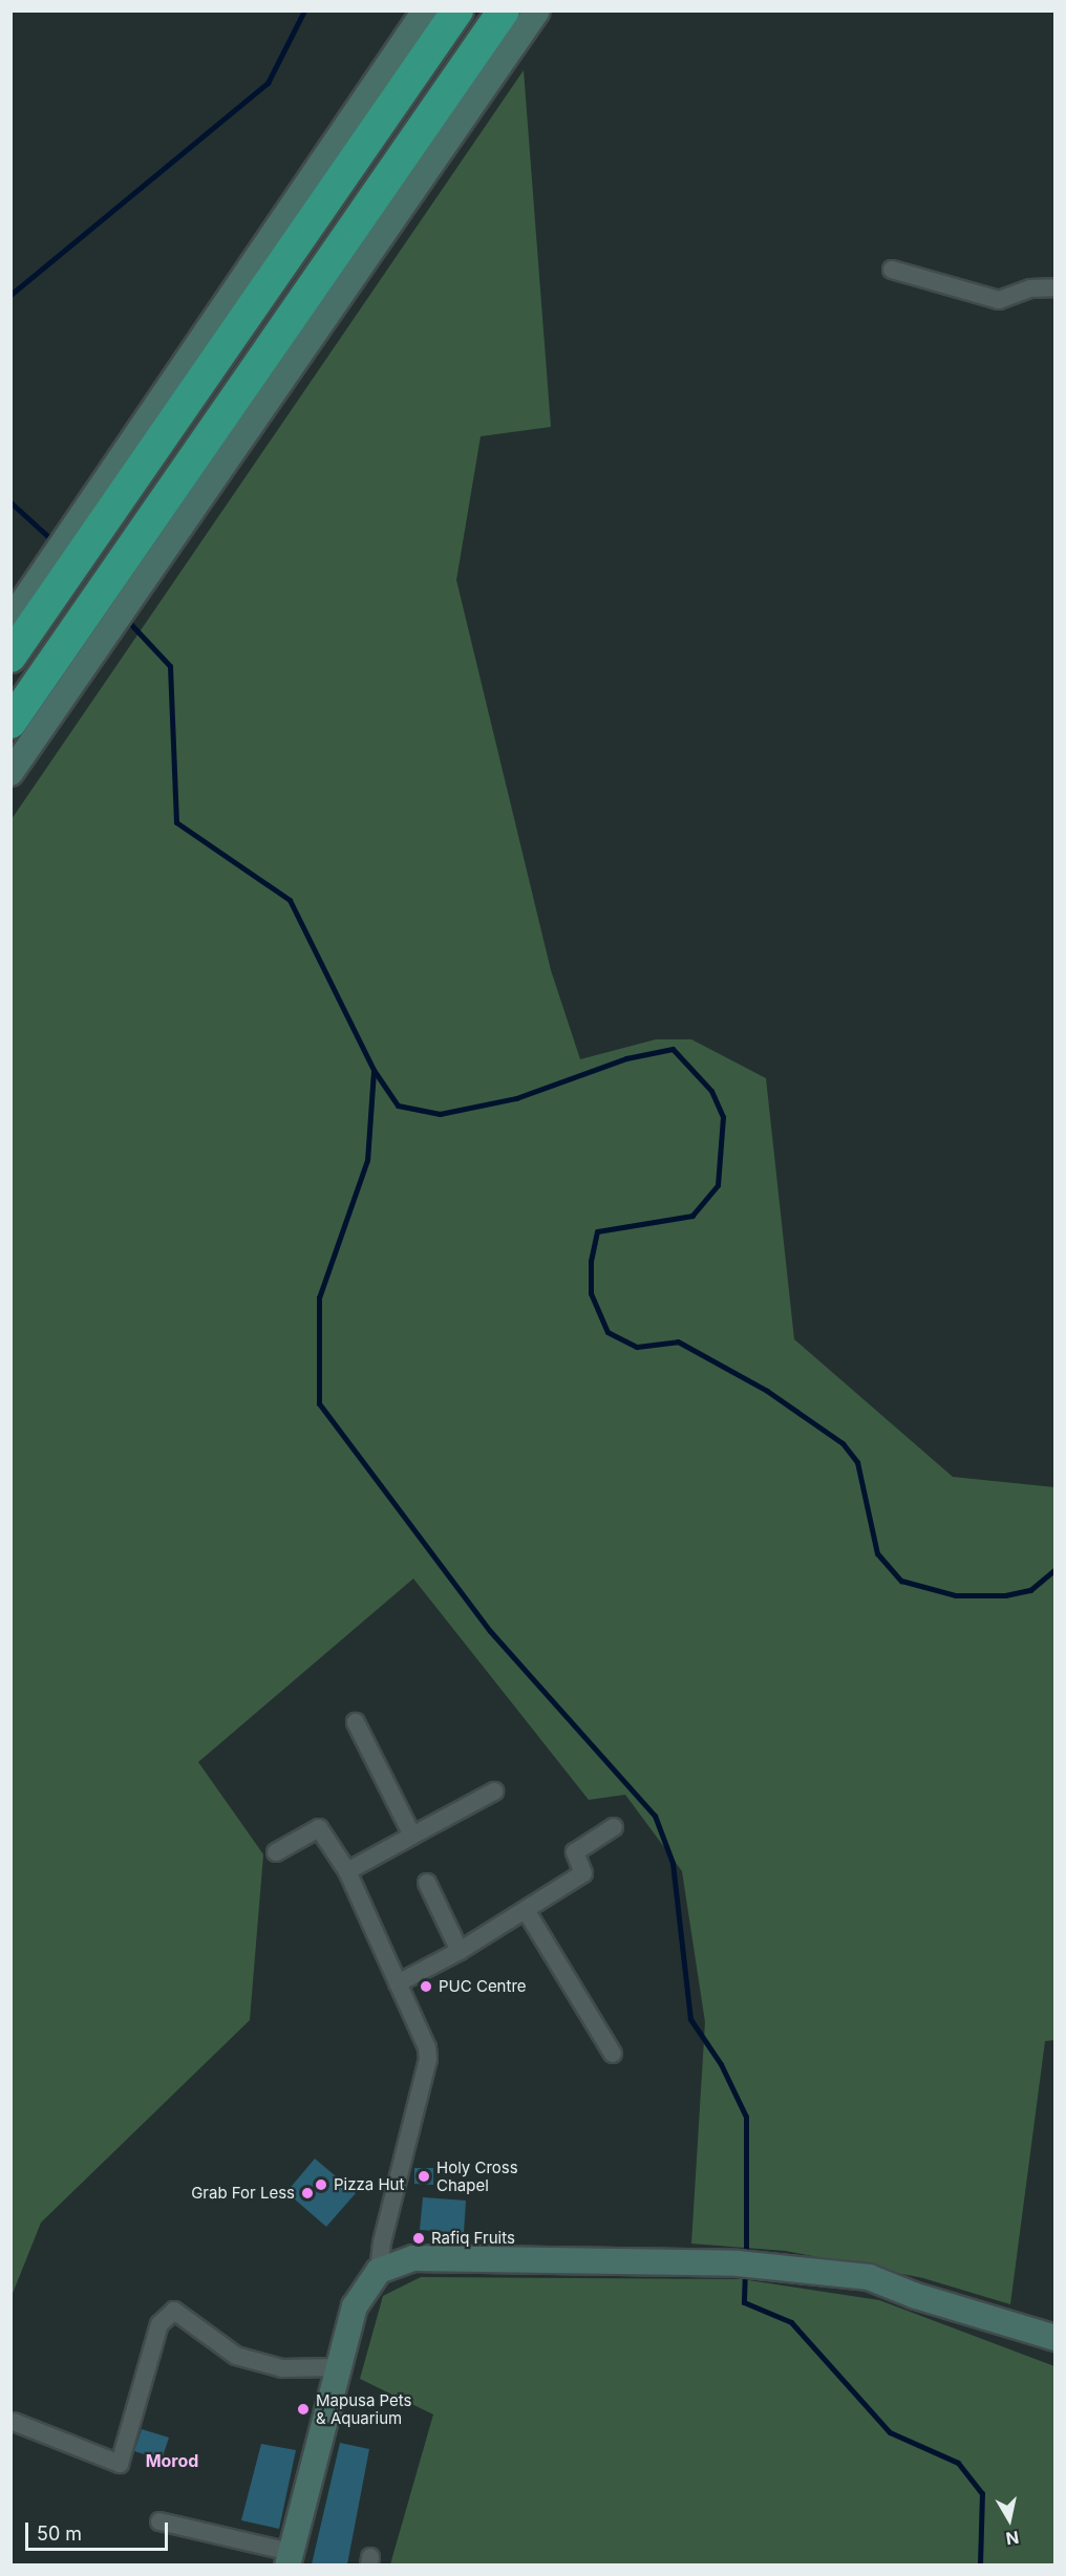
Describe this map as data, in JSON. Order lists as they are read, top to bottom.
{
  "districts": ["Morod"],
  "places": [
    "PUC Centre",
    "Holy Cross Chapel",
    "Pizza Hut",
    "Grab For Less",
    "Rafiq Fruits",
    "Mapusa Pets & Aquarium"
  ],
  "scale_bar": "50 m",
  "north": "bottom"
}
